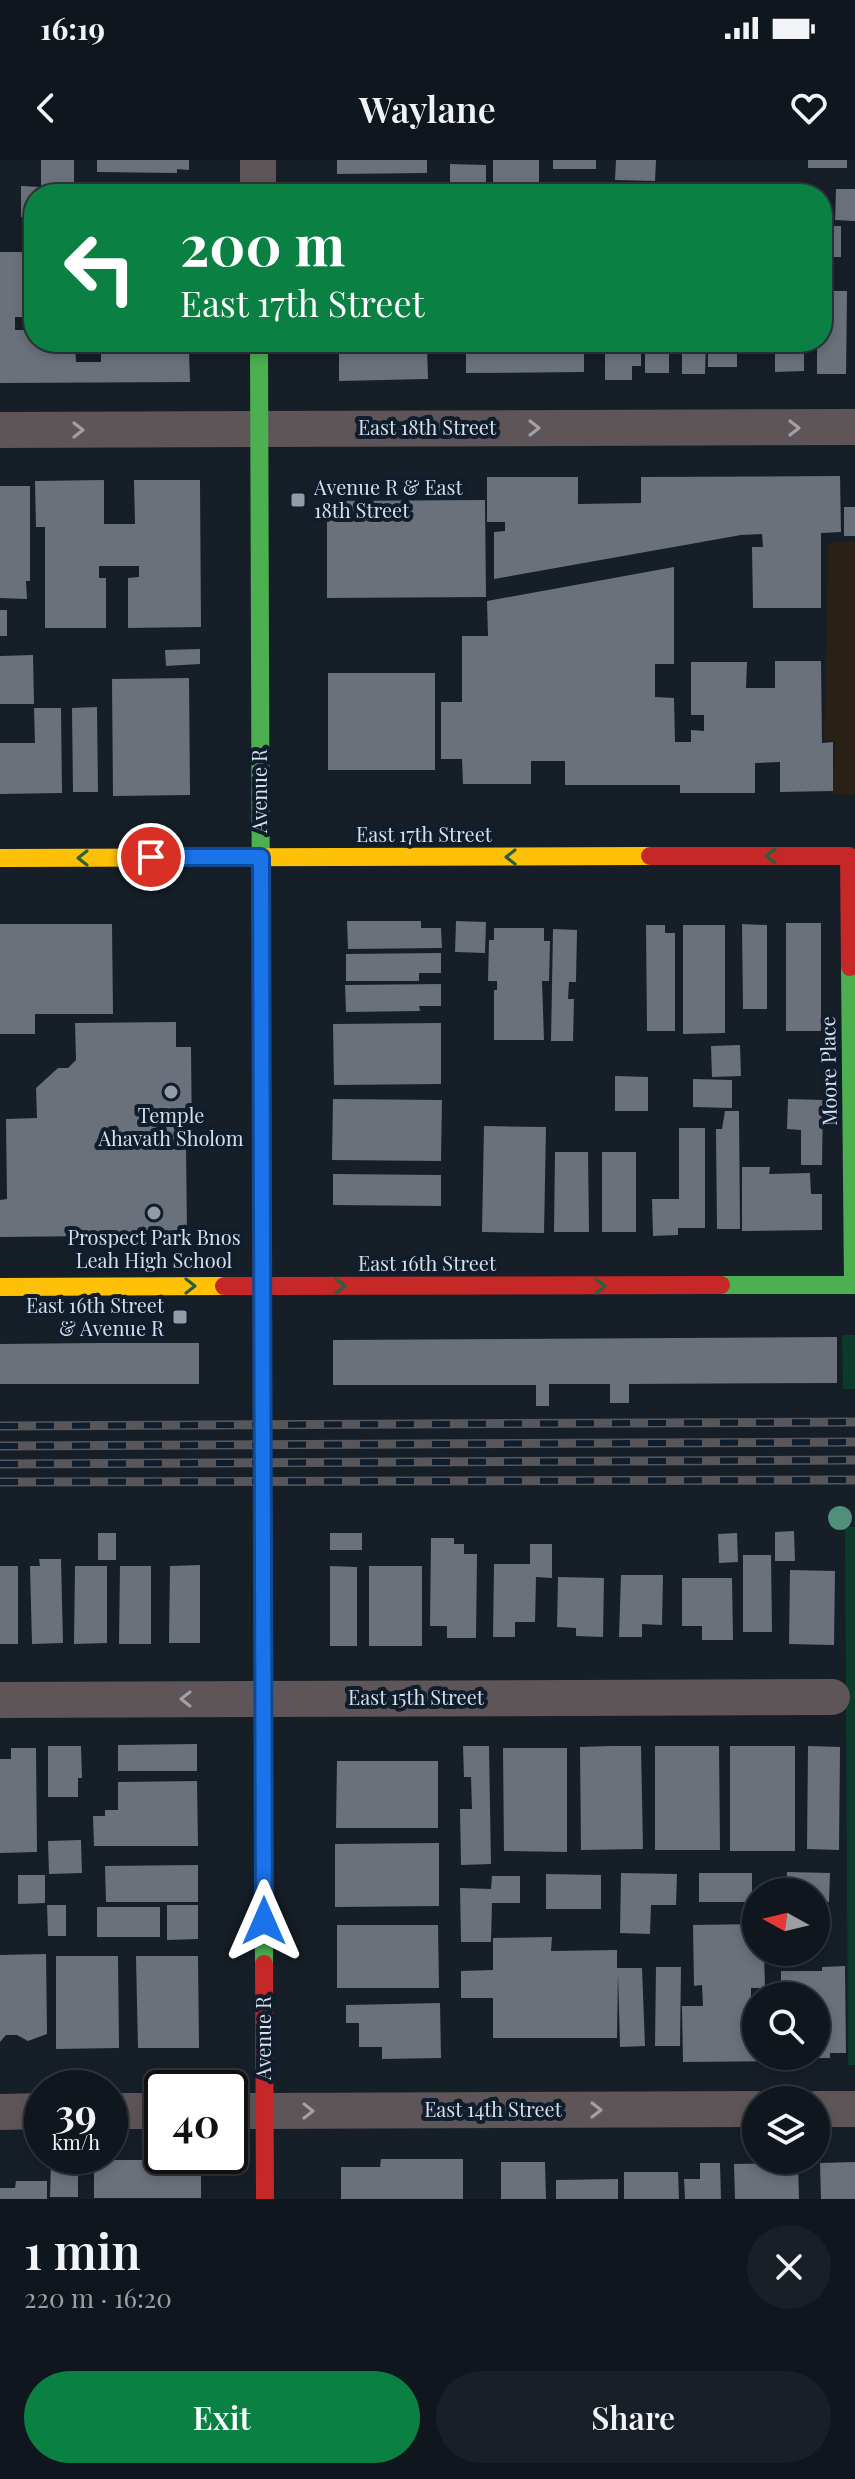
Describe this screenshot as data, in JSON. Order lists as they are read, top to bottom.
{
  "streets": {
    "street": [
      "East 18th Street",
      "Avenue R",
      "East 17th Street",
      "Moore Place",
      "East 16th Street",
      "East 15th Street",
      "East 14th Street"
    ]
  },
  "crossings": [
    ["East 18th Street", "Avenue R"],
    ["Avenue R", "East 17th Street"],
    ["Avenue R", "East 16th Street"],
    ["Avenue R", "East 15th Street"],
    ["East 17th Street", "Moore Place"],
    ["Moore Place", "East 16th Street"]
  ],
  "one_way": [
    "East 18th Street",
    "East 17th Street",
    "East 16th Street",
    "East 14th Street"
  ],
  "places": {
    "transit": ["Avenue R & East 18th Street", "East 16th Street & Avenue R"],
    "other": ["Temple Ahavath Sholom", "Prospect Park Bnos Leah High School"]
  },
  "north": "left",
  "page": {
    "status": "16:19",
    "header": "Waylane",
    "turn": ["200 m", "East 17th Street"],
    "speed": "39 km/h",
    "limit": "40",
    "heading": ["1 min", "220 m · 16:20"],
    "buttons": ["Exit", "Share"]
  }
}
